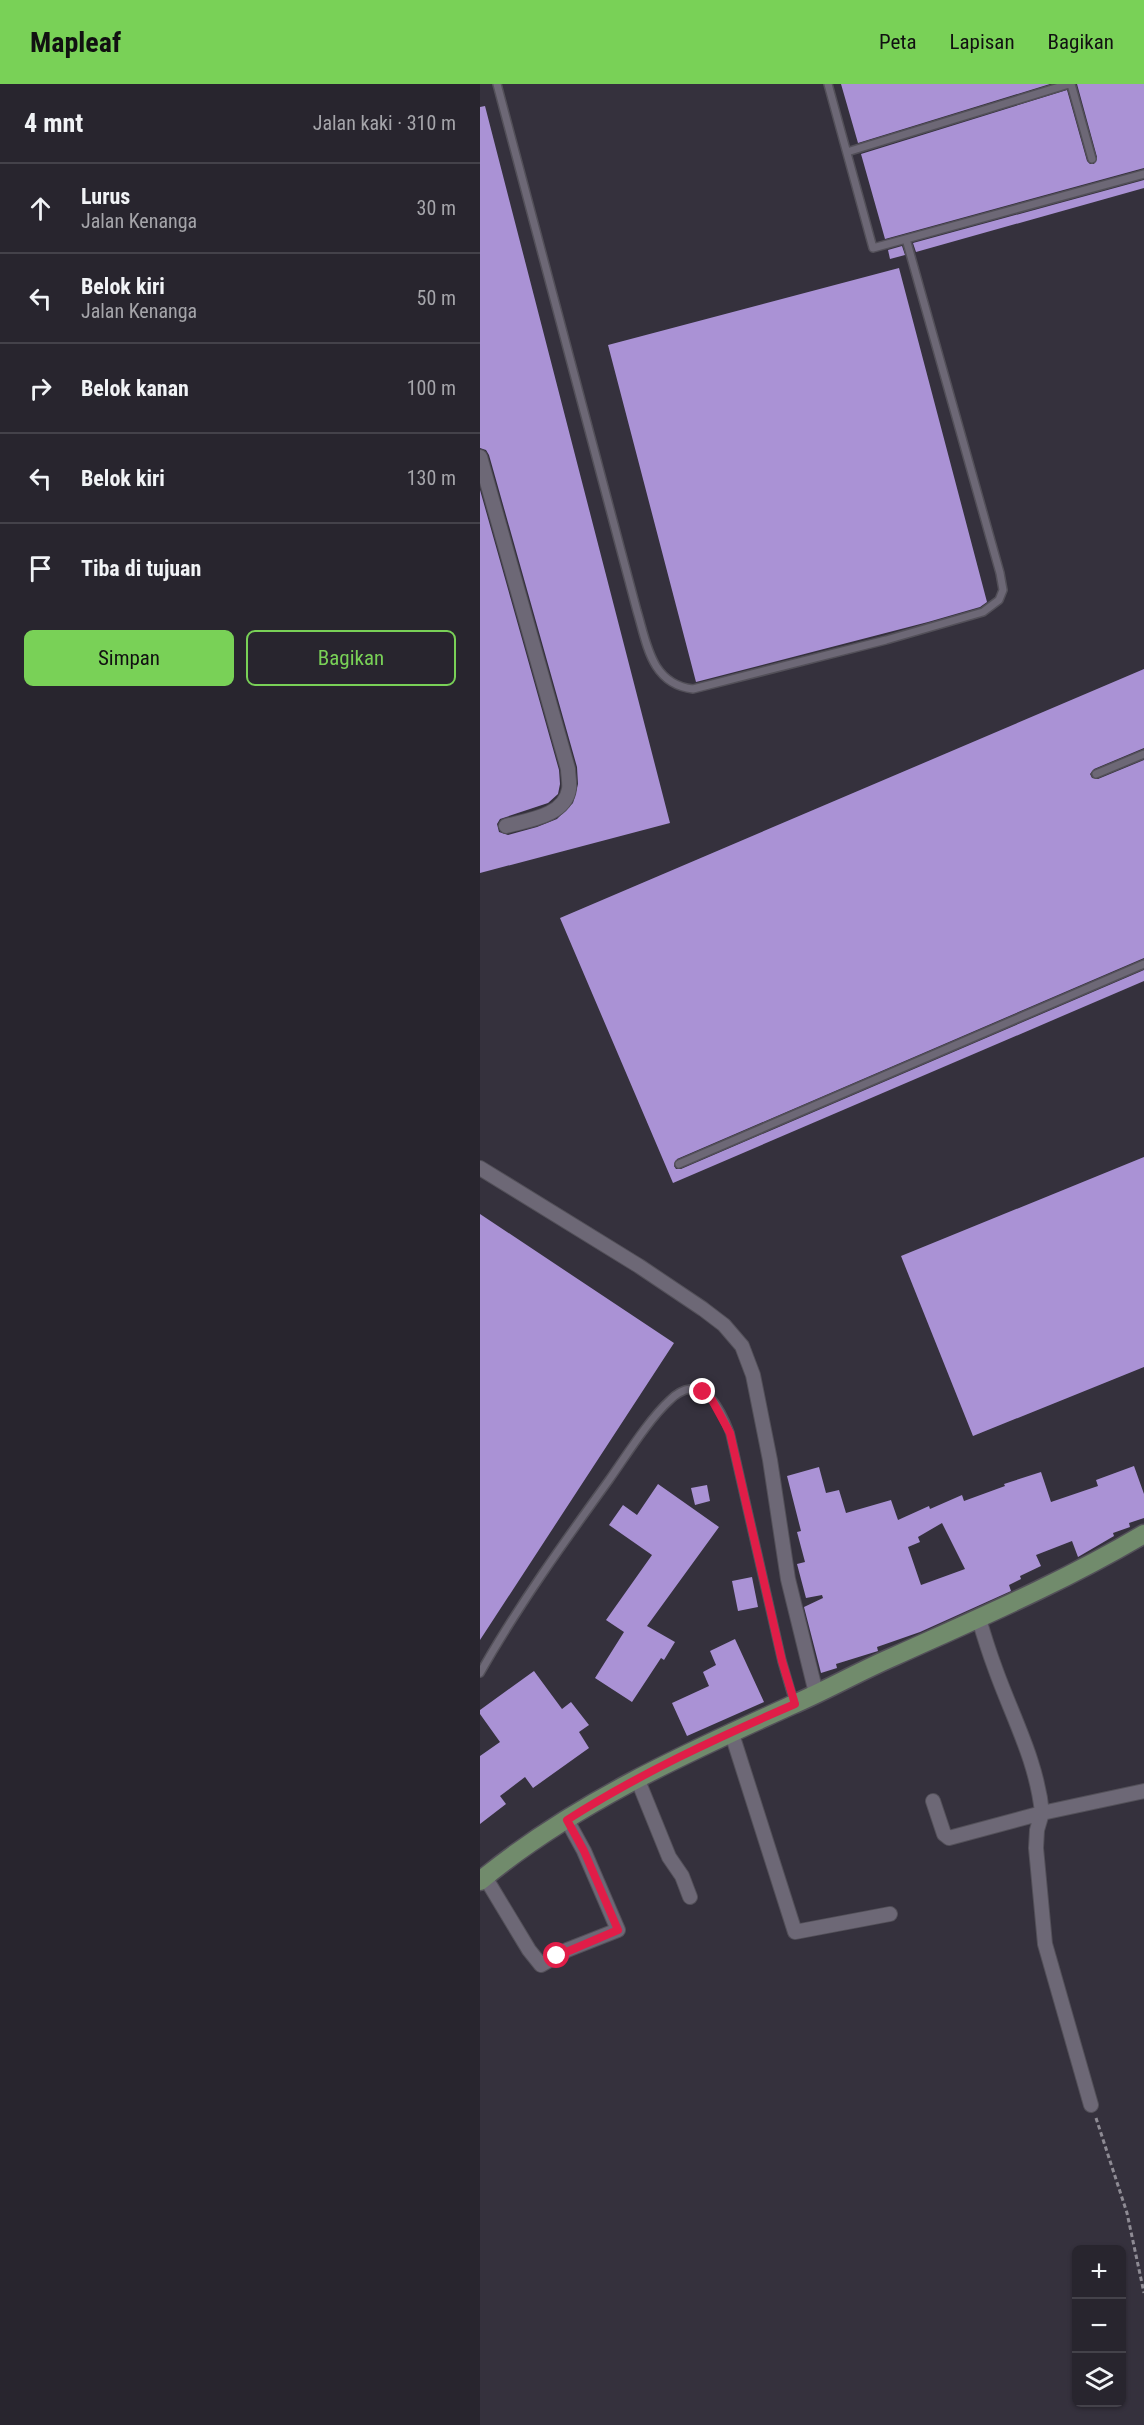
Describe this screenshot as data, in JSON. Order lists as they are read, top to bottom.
{
  "page": {
    "header": "Mapleaf",
    "nav": ["Peta", "Lapisan", "Bagikan"],
    "heading": ["4 mnt", "Jalan kaki · 310 m"],
    "list": [
      ["Lurus", "Jalan Kenanga", "30 m"],
      ["Belok kiri", "Jalan Kenanga", "50 m"],
      ["Belok kanan", "100 m"],
      ["Belok kiri", "130 m"],
      "Tiba di tujuan"
    ],
    "buttons": ["Simpan", "Bagikan"],
    "map_buttons": ["+", "−"]
  }
}
